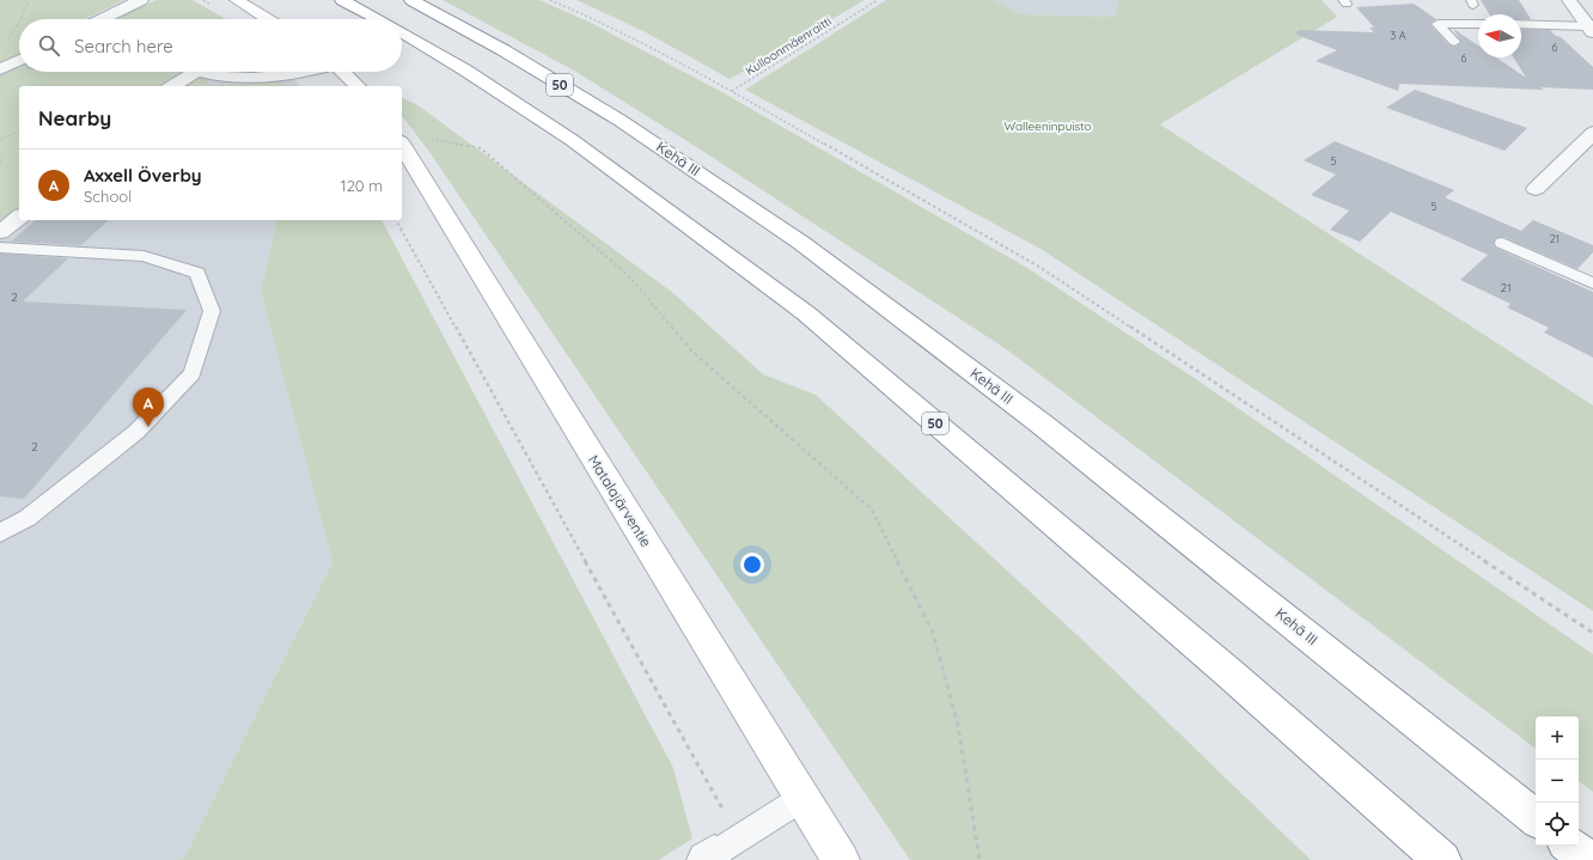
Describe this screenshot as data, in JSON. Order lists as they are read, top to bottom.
{
  "streets": {
    "main road": ["50", "Kehä III", "Matalajärventie"],
    "path": ["Kulloonmäenraitti"]
  },
  "parks": ["Walleeninpuisto"],
  "house_numbers": [
    "3 A",
    "6",
    "6",
    "5",
    "5",
    "21",
    "21",
    "2",
    "2"
  ],
  "north": "left",
  "page": {
    "search": "Search here",
    "heading": "Nearby",
    "list": [
      {
        "mark": "A",
        "name": "Axxell Överby",
        "note": "School",
        "value": "120 m"
      }
    ],
    "pins": "A",
    "map_buttons": ["+", "−"]
  }
}
